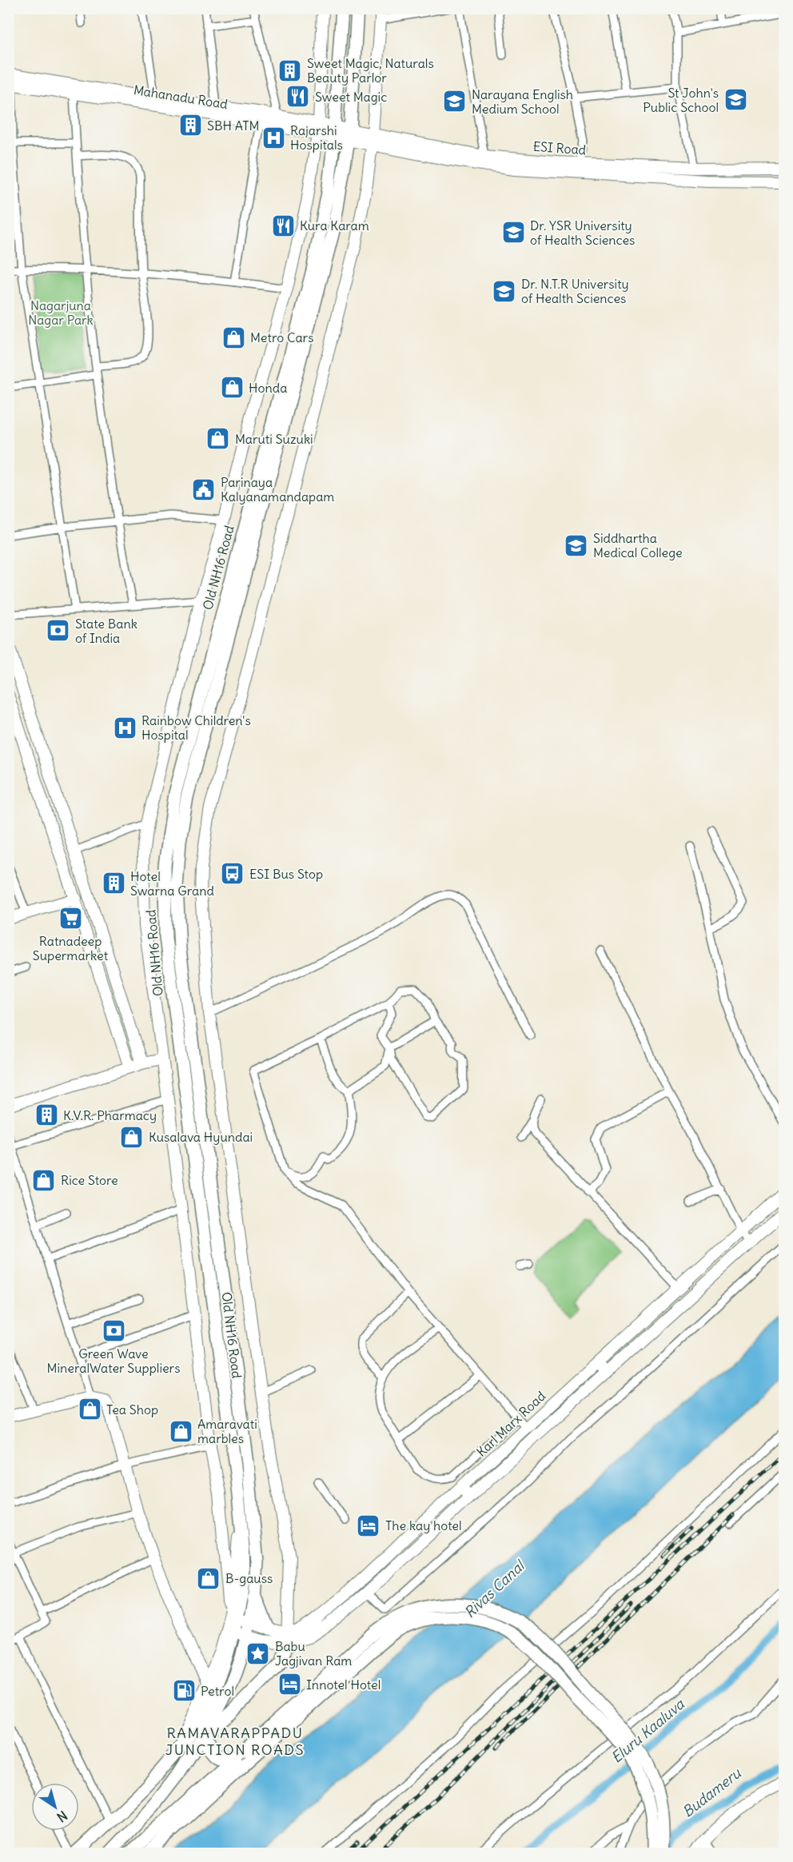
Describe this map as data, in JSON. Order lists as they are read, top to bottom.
{
  "streets": {
    "main road": ["Old NH16 Road"],
    "street": ["Mahanadu Road", "ESI Road", "Karl Marx Road"]
  },
  "crossings": [
    ["Mahanadu Road", "ESI Road"],
    ["Mahanadu Road", "Old NH16 Road"],
    ["ESI Road", "Old NH16 Road"],
    ["Old NH16 Road", "Karl Marx Road"]
  ],
  "districts": ["RAMAVARAPPADU JUNCTION ROADS"],
  "water": ["Rivas Canal", "Eluru Kaaluva", "Budameru"],
  "parks": ["Nagarjuna Nagar Park"],
  "places": {
    "building": [
      "Sweet Magic, Naturals Beauty Parlor",
      "SBH ATM",
      "Hotel Swarna Grand",
      "K.V.R. Pharmacy"
    ],
    "restaurant": ["Sweet Magic", "Kura Karam"],
    "school or university": [
      "St John's Public School",
      "Narayana English Medium School",
      "Dr. YSR University of Health Sciences",
      "Dr. N.T.R University of Health Sciences",
      "Siddhartha Medical College"
    ],
    "hospital": ["Rajarshi Hospitals", "Rainbow Children's Hospital"],
    "shop": [
      "Metro Cars",
      "Honda",
      "Maruti Suzuki",
      "Kusalava Hyundai",
      "Rice Store",
      "Tea Shop",
      "Amaravati marbles",
      "B-gauss"
    ],
    "public building": ["Parinaya Kalyanamandapam"],
    "bank": ["State Bank of India", "Green Wave MineralWater Suppliers"],
    "bus stop": ["ESI Bus Stop"],
    "supermarket": ["Ratnadeep Supermarket"],
    "hotel": ["The kay hotel", "Innotel Hotel"],
    "place": ["Babu Jagjivan Ram"],
    "fuel station": ["Petrol"]
  },
  "north": "bottom right"
}
